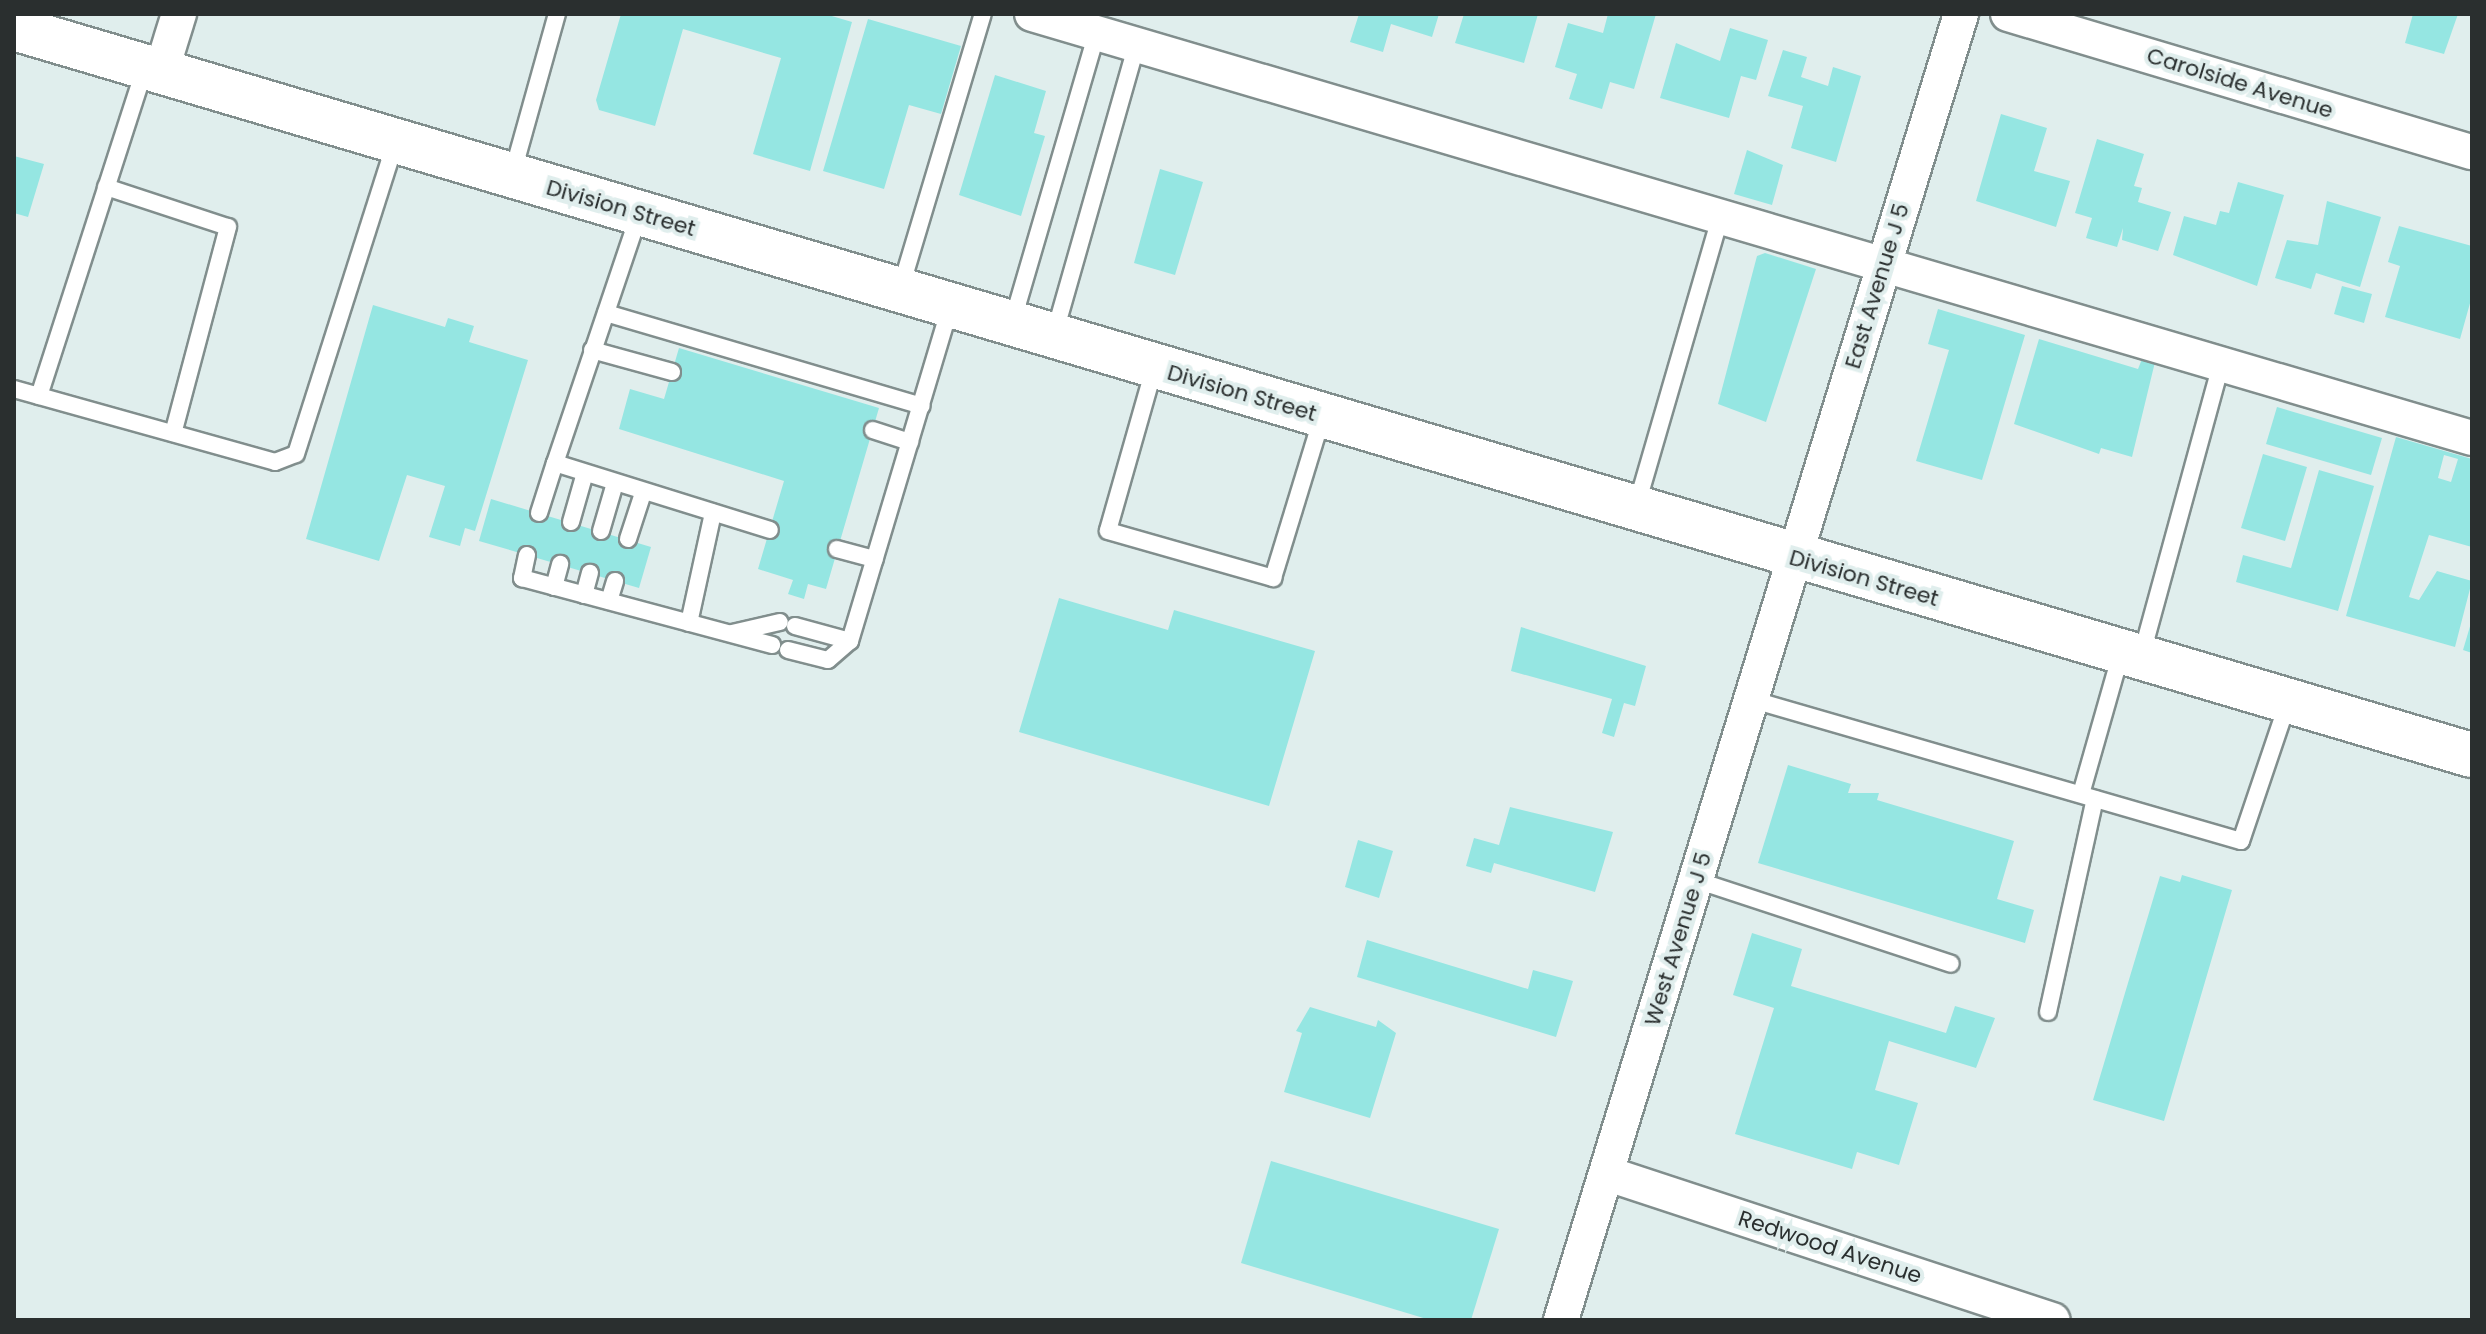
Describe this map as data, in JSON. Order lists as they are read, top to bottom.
{
  "streets": {
    "main road": ["Division Street"],
    "street": [
      "Carolside Avenue",
      "East Avenue J 5",
      "West Avenue J 5",
      "Redwood Avenue"
    ]
  },
  "crossings": [
    ["Division Street", "East Avenue J 5"],
    ["Division Street", "West Avenue J 5"],
    ["East Avenue J 5", "West Avenue J 5"],
    ["West Avenue J 5", "Redwood Avenue"]
  ]
}
